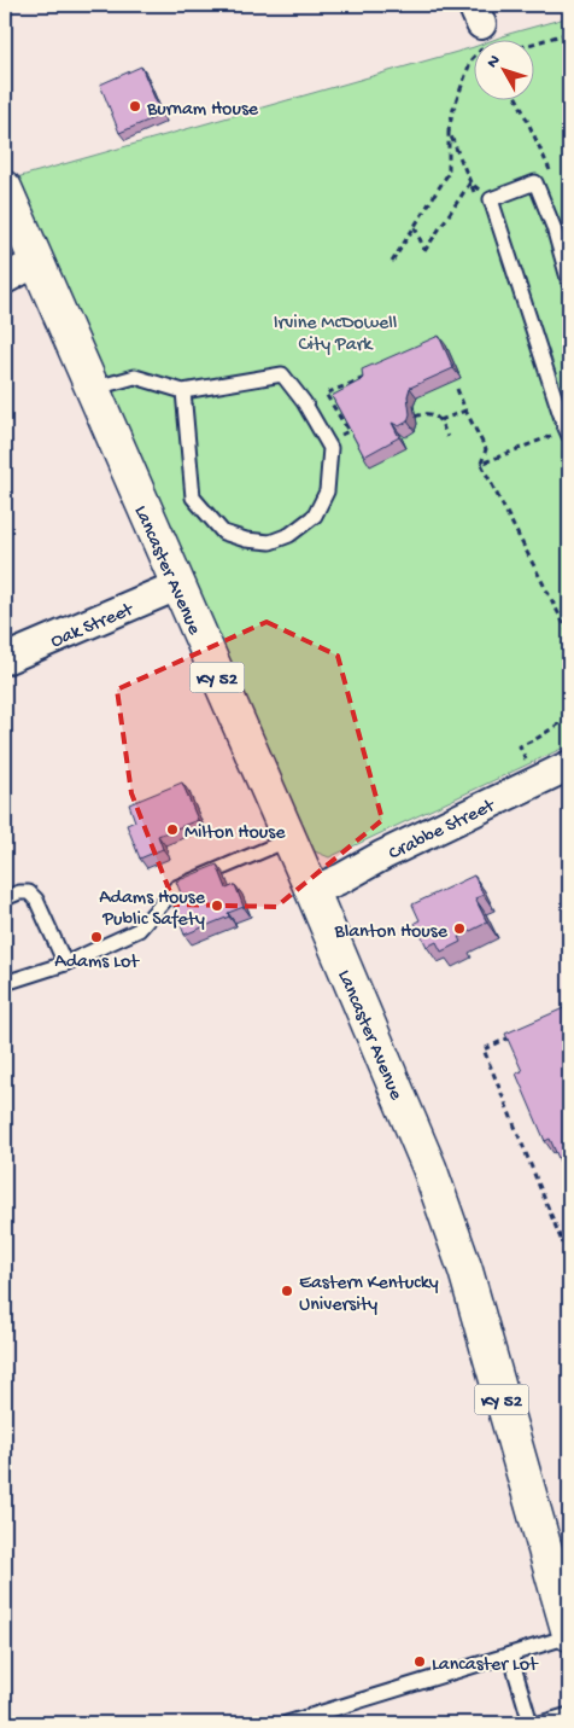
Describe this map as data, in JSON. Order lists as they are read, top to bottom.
{
  "streets": {
    "main road": ["Lancaster Avenue", "KY 52"],
    "street": ["Oak Street", "Crabbe Street"]
  },
  "crossings": [
    ["Lancaster Avenue", "Oak Street"],
    ["Lancaster Avenue", "Crabbe Street"]
  ],
  "parks": ["Irvine McDowell City Park"],
  "places": [
    "Burnam House",
    "Milton House",
    "Adams House Public Safety",
    "Blanton House",
    "Adams Lot",
    "Eastern Kentucky University",
    "Lancaster Lot"
  ],
  "north": "top left"
}
